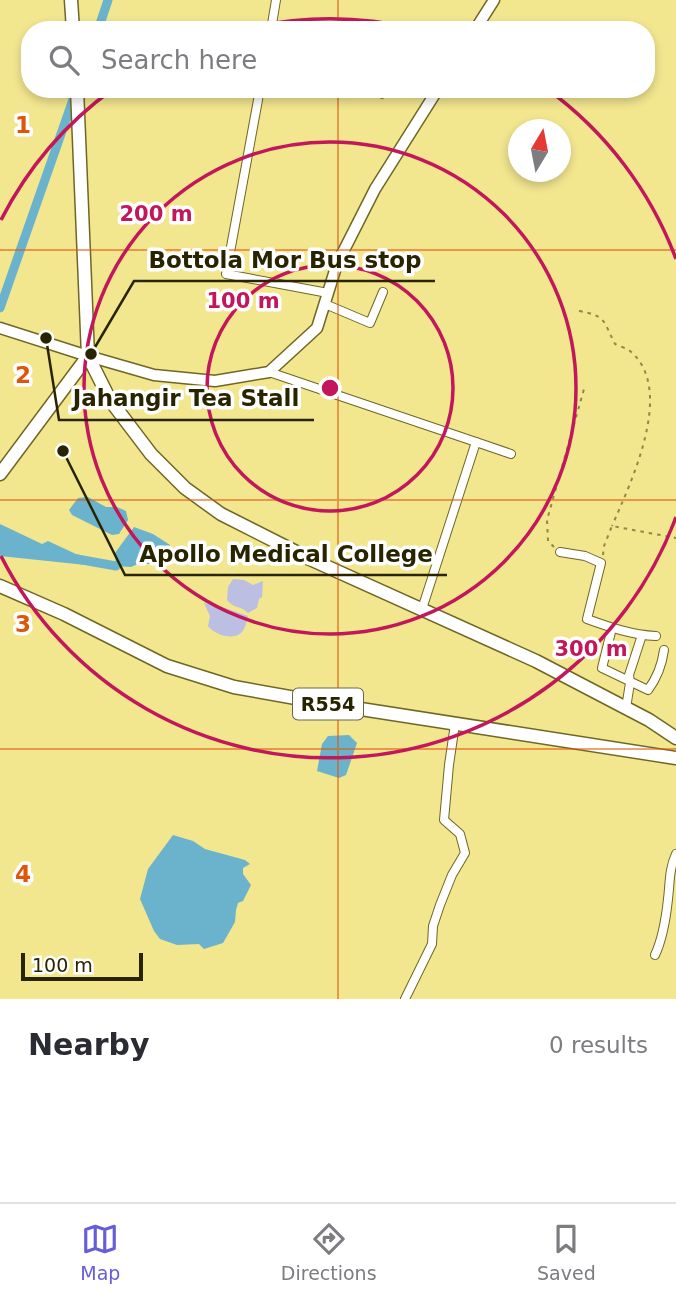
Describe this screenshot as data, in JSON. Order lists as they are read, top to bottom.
{
  "streets": {
    "main road": ["R554"]
  },
  "places": ["Jahangir Tea Stall", "Bottola Mor Bus stop", "Apollo Medical College"],
  "scale_bar": "100 m",
  "north": "top",
  "page": {
    "search": "Search here",
    "scale": "100 m",
    "heading": ["Nearby", "0 results"],
    "nav": ["Map", "Directions", "Saved"]
  },
  "grid": {
    "rows": [
      "1",
      "2",
      "3",
      "4"
    ]
  },
  "rings": ["200 m", "100 m", "300 m"]
}
